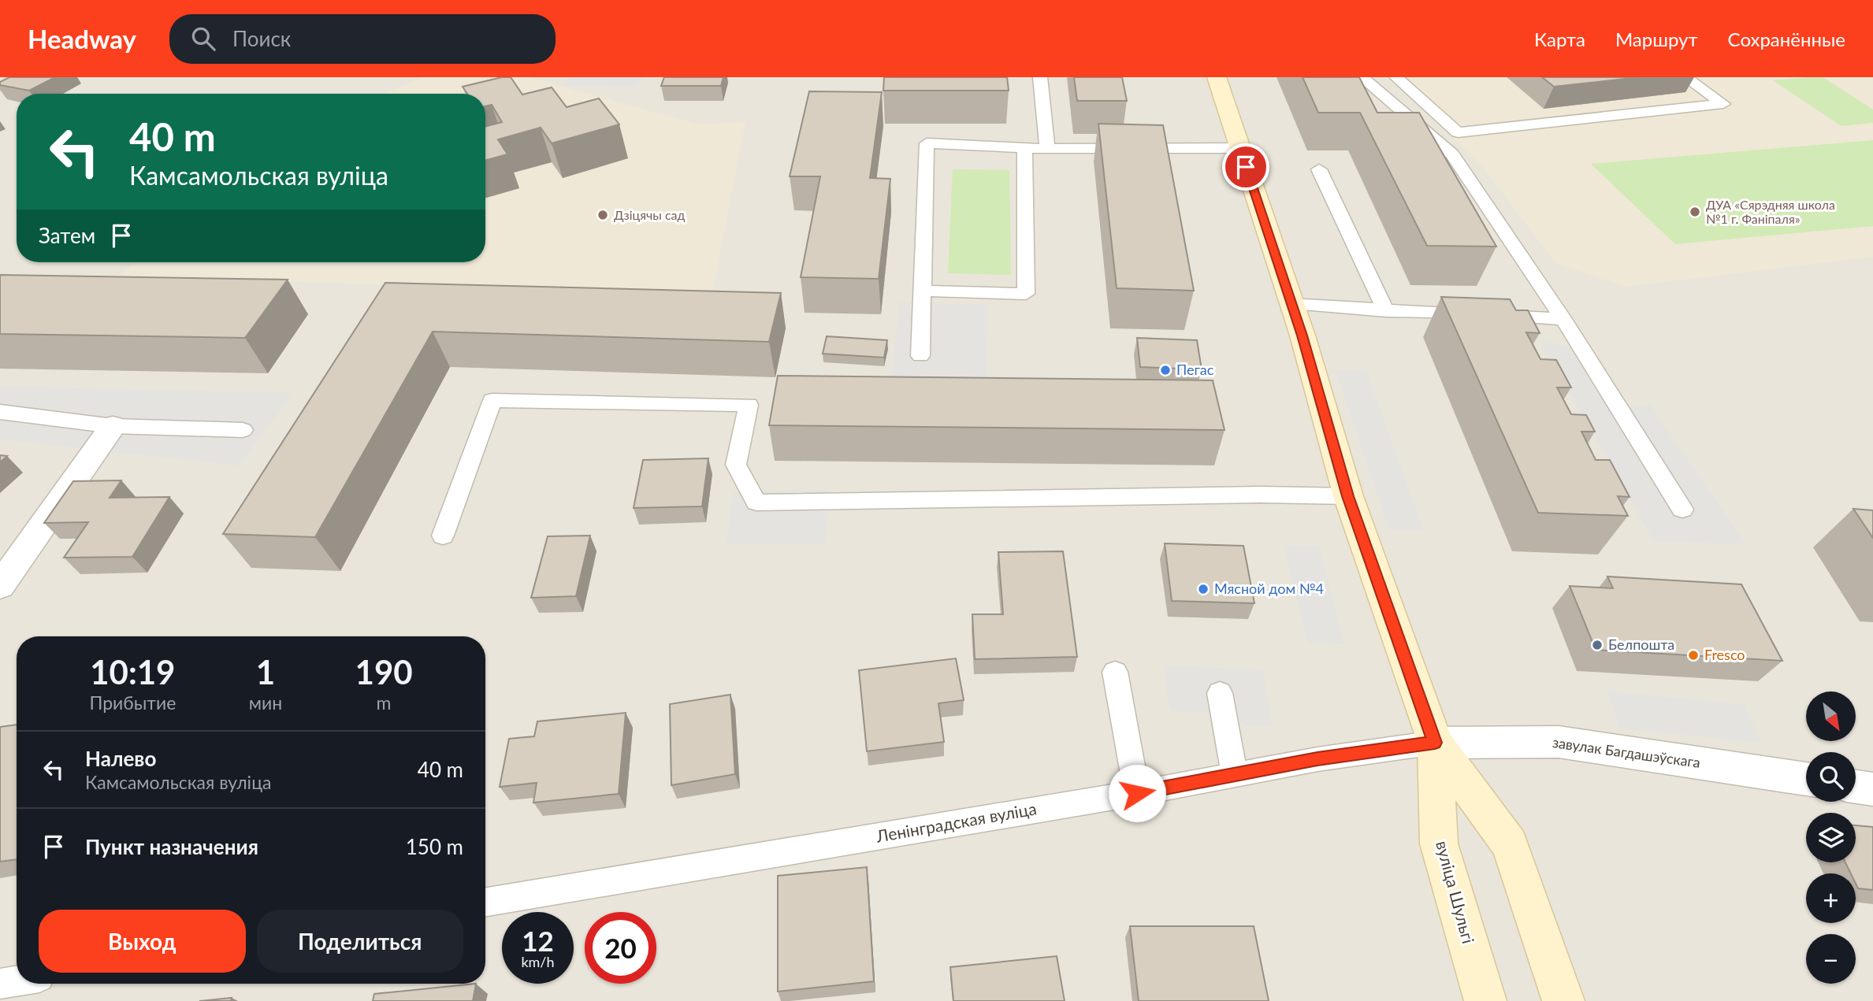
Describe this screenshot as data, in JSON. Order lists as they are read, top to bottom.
{
  "streets": {
    "main road": ["вуліца Шульгі"],
    "street": ["завулак Багдашэўскага"],
    "lane": ["Ленінградская вуліца"]
  },
  "crossings": [
    ["завулак Багдашэўскага", "Ленінградская вуліца"],
    ["завулак Багдашэўскага", "вуліца Шульгі"],
    ["Ленінградская вуліца", "вуліца Шульгі"]
  ],
  "places": [
    "ДУА «Сярэдняя школа №1 г. Фаніпаля»",
    "Дзіцячы сад",
    "Пегас",
    "Мясной дом №4",
    "Белпошта",
    "Fresco"
  ],
  "north": "bottom right",
  "page": {
    "header": "Headway",
    "search": "Поиск",
    "nav": ["Карта", "Маршрут", "Сохранённые"],
    "turn": ["40 m", "Камсамольская вуліца"],
    "then": "Затем",
    "eta": [
      "10:19",
      "Прибытие",
      "1",
      "мин",
      "190",
      "m"
    ],
    "map_buttons": ["+", "−"],
    "list": [
      {
        "name": "Налево",
        "note": "Камсамольская вуліца",
        "value": "40 m"
      },
      {
        "name": "Пункт назначения",
        "value": "150 m"
      }
    ],
    "buttons": ["Выход", "Поделиться"],
    "speed": "12 km/h",
    "limit": "20"
  }
}
